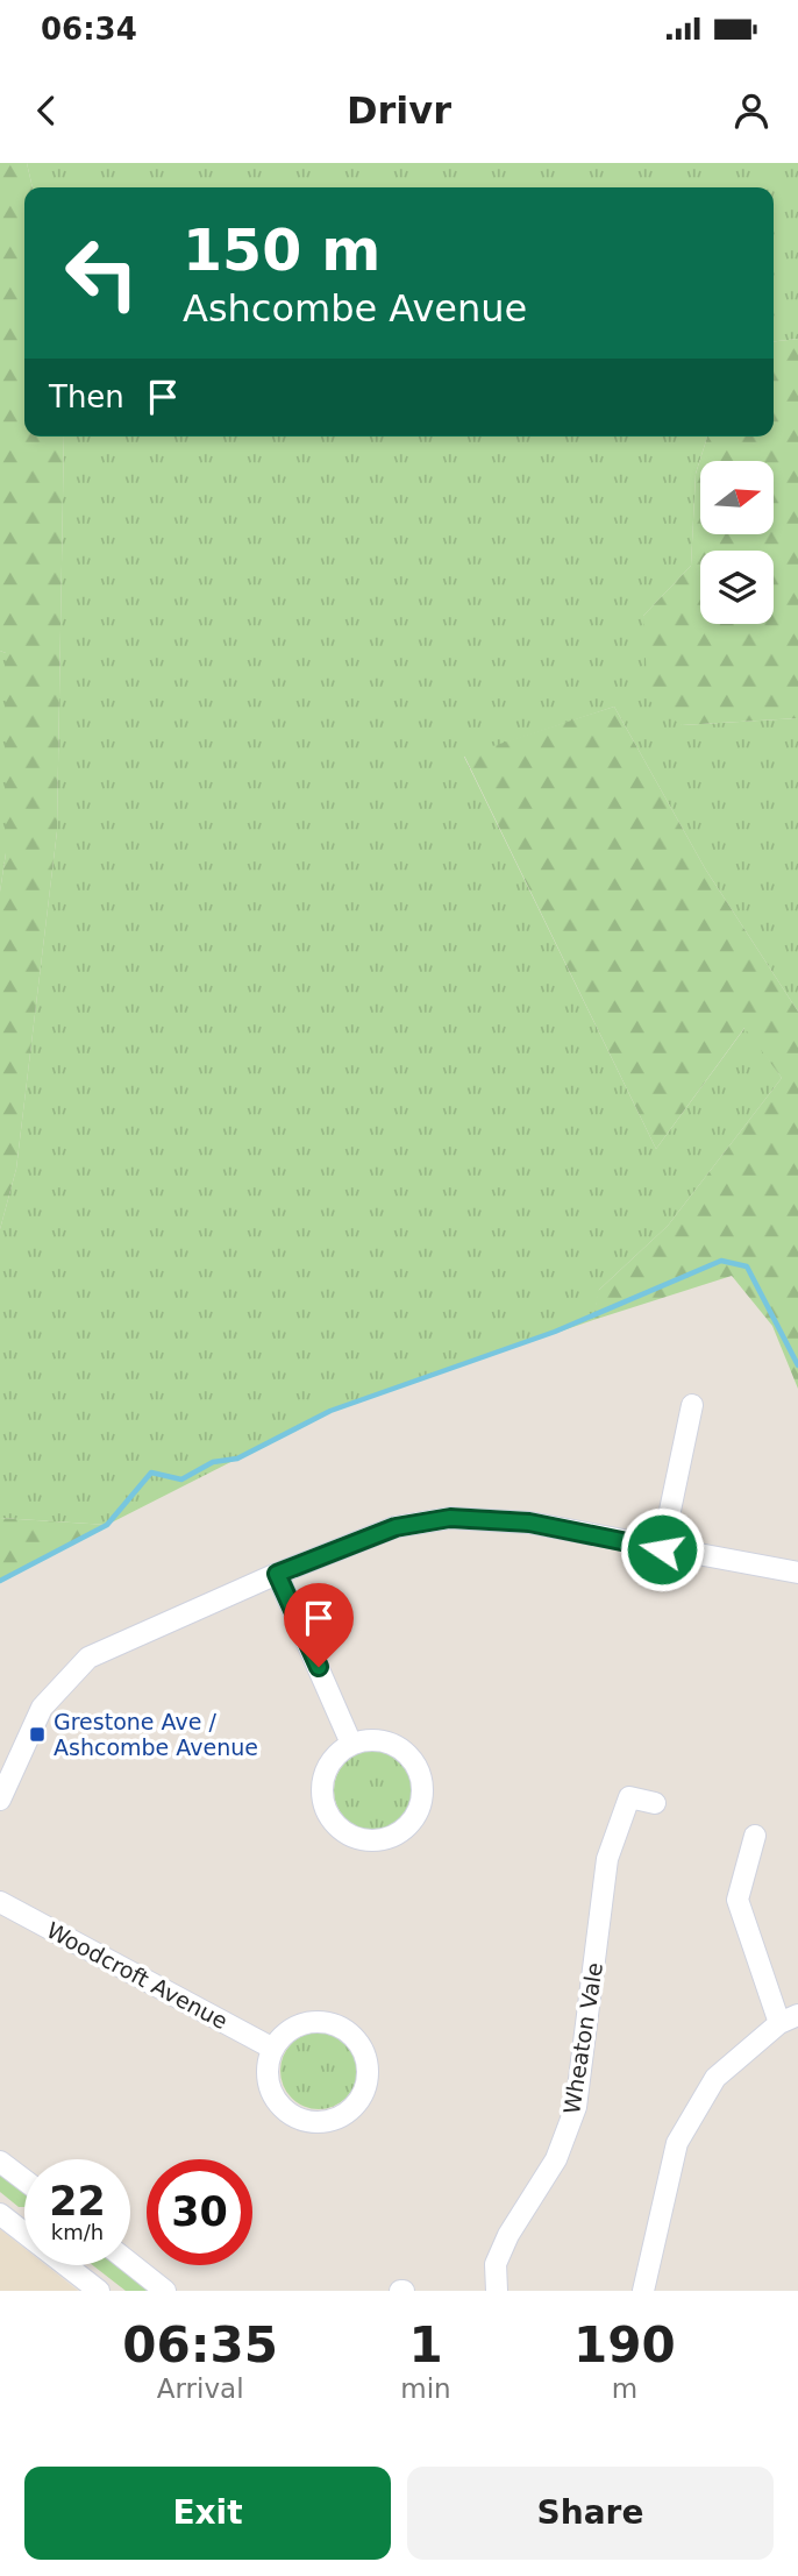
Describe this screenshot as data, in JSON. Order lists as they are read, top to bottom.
{
  "streets": {
    "street": ["Woodcroft Avenue", "Wheaton Vale"]
  },
  "places": {
    "transit": ["Grestone Ave / Ashcombe Avenue"]
  },
  "north": "right",
  "page": {
    "status": "06:34",
    "header": "Drivr",
    "turn": ["150 m", "Ashcombe Avenue"],
    "then": "Then",
    "speed": "22 km/h",
    "limit": "30",
    "eta": [
      "06:35",
      "Arrival",
      "1",
      "min",
      "190",
      "m"
    ],
    "buttons": ["Exit", "Share"]
  }
}
